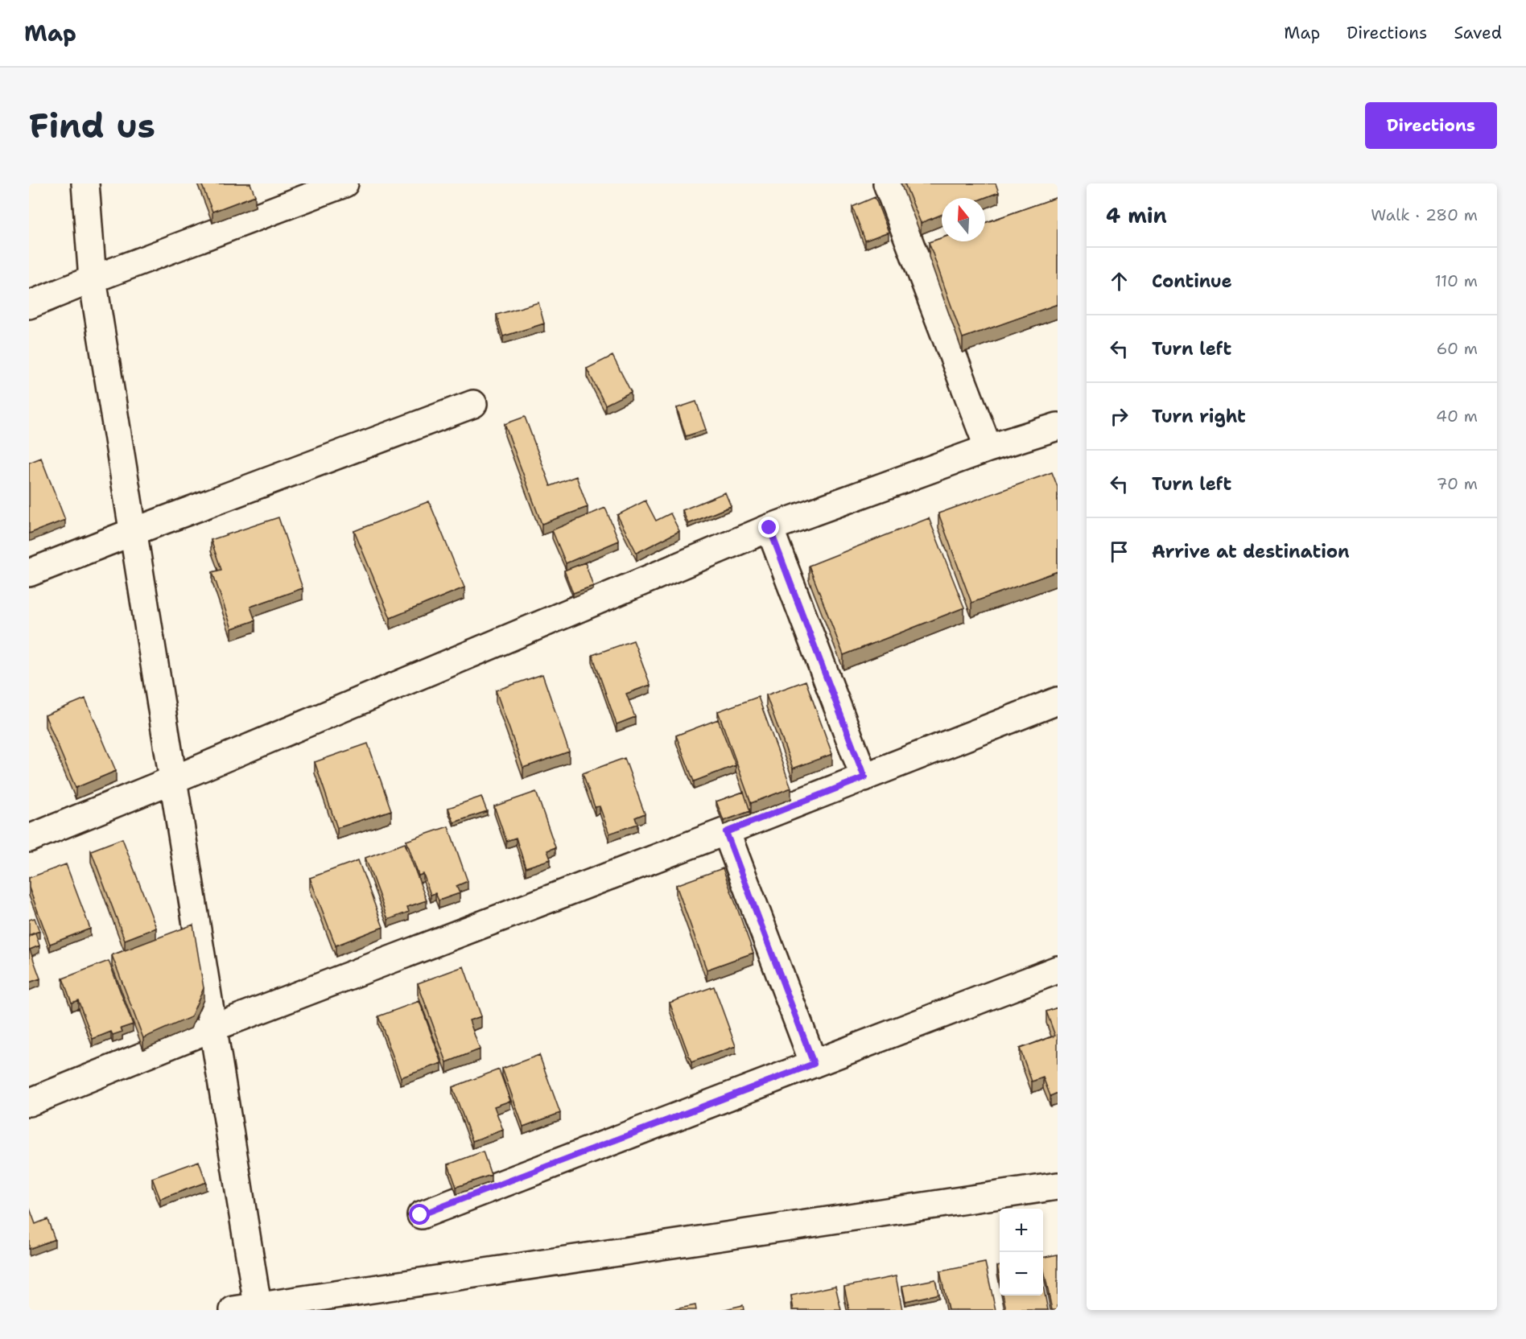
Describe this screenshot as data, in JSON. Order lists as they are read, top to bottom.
{
  "north": "top",
  "page": {
    "header": "Map",
    "nav": ["Map", "Directions", "Saved"],
    "buttons": "Directions",
    "title": "Find us",
    "heading": ["4 min", "Walk · 280 m"],
    "list": [
      ["Continue", "110 m"],
      ["Turn left", "60 m"],
      ["Turn right", "40 m"],
      ["Turn left", "70 m"],
      "Arrive at destination"
    ],
    "map_buttons": ["+", "−"]
  }
}
